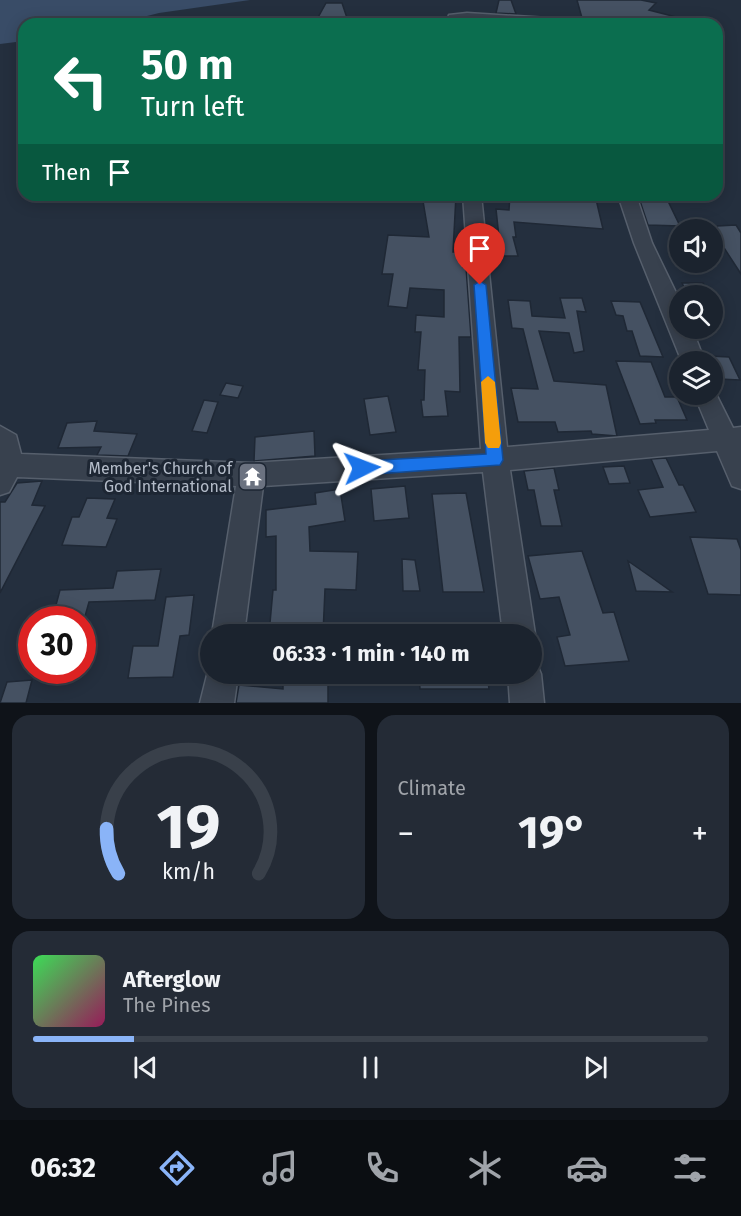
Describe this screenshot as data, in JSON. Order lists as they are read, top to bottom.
{
  "places": {
    "temple": ["Member's Church of God International"]
  },
  "page": {
    "turn": ["50 m", "Turn left"],
    "then": "Then",
    "limit": "30",
    "trip": "06:33 · 1 min · 140 m",
    "tile": "Climate",
    "heat": ["−", "19°", "+"],
    "song": ["Afterglow", "The Pines"],
    "tabs": "06:32",
    "gauge": ["19", "km/h"]
  }
}
